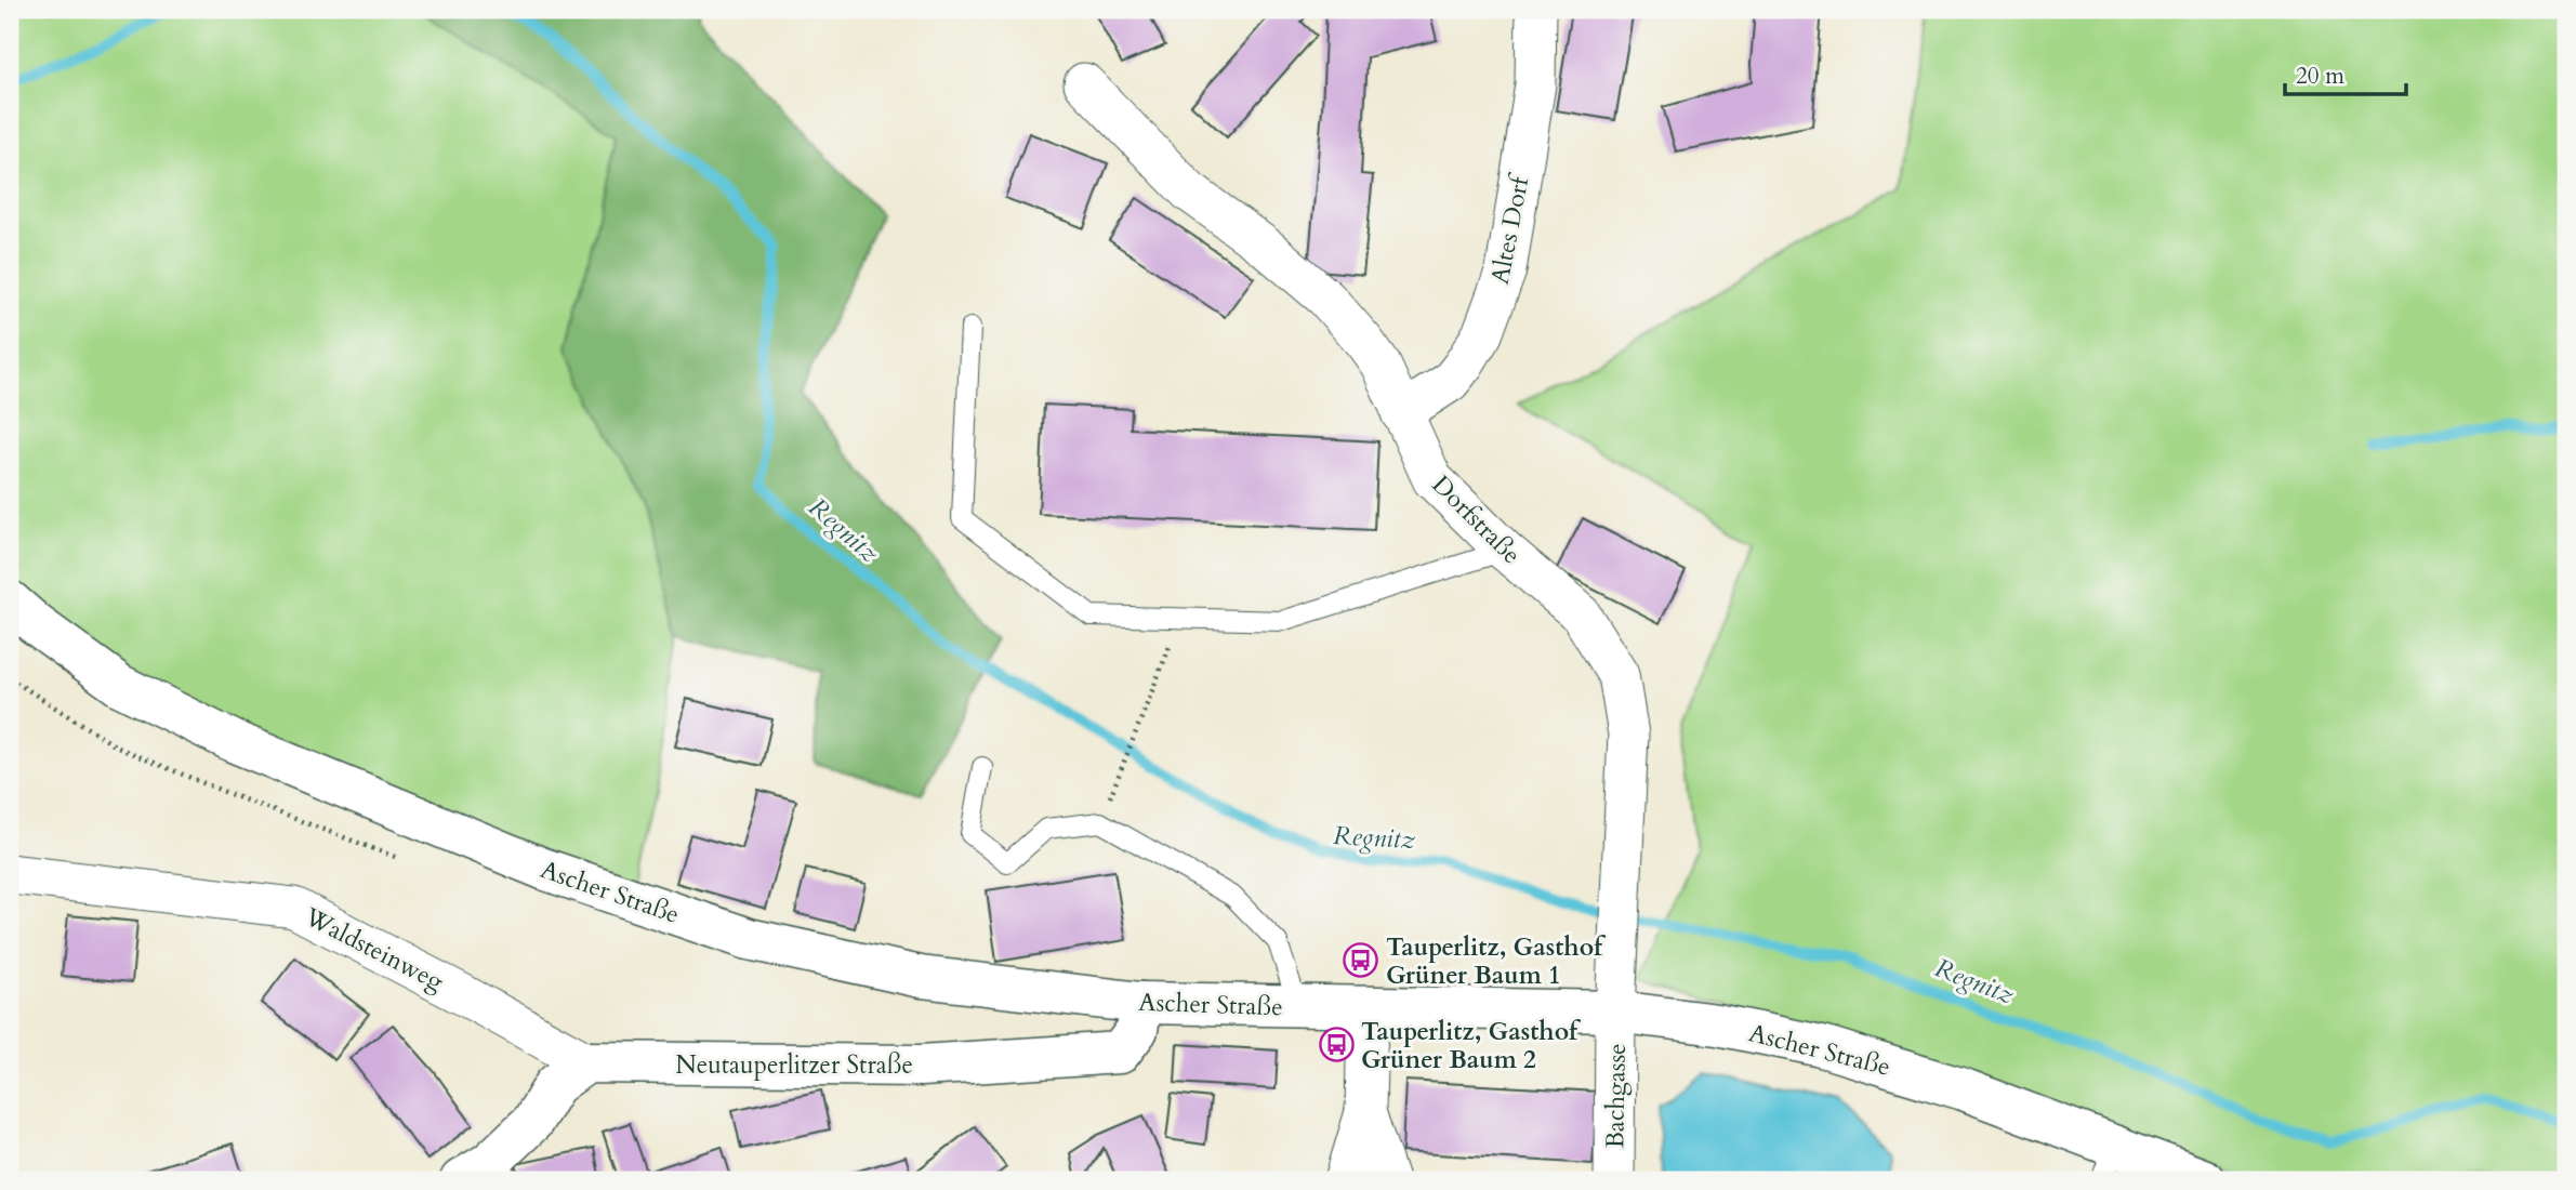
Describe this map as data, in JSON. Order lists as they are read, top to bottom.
{
  "streets": {
    "street": [
      "Altes Dorf",
      "Dorfstraße",
      "Ascher Straße",
      "Waldsteinweg",
      "Neutauperlitzer Straße",
      "Bachgasse"
    ]
  },
  "crossings": [
    ["Altes Dorf", "Dorfstraße"],
    ["Dorfstraße", "Ascher Straße"],
    ["Dorfstraße", "Bachgasse"],
    ["Ascher Straße", "Neutauperlitzer Straße"],
    ["Ascher Straße", "Bachgasse"],
    ["Waldsteinweg", "Neutauperlitzer Straße"]
  ],
  "water": ["Regnitz"],
  "places": {
    "bus stop": ["Tauperlitz, Gasthof Grüner Baum 1", "Tauperlitz, Gasthof Grüner Baum 2"]
  },
  "scale_bar": "20 m"
}
